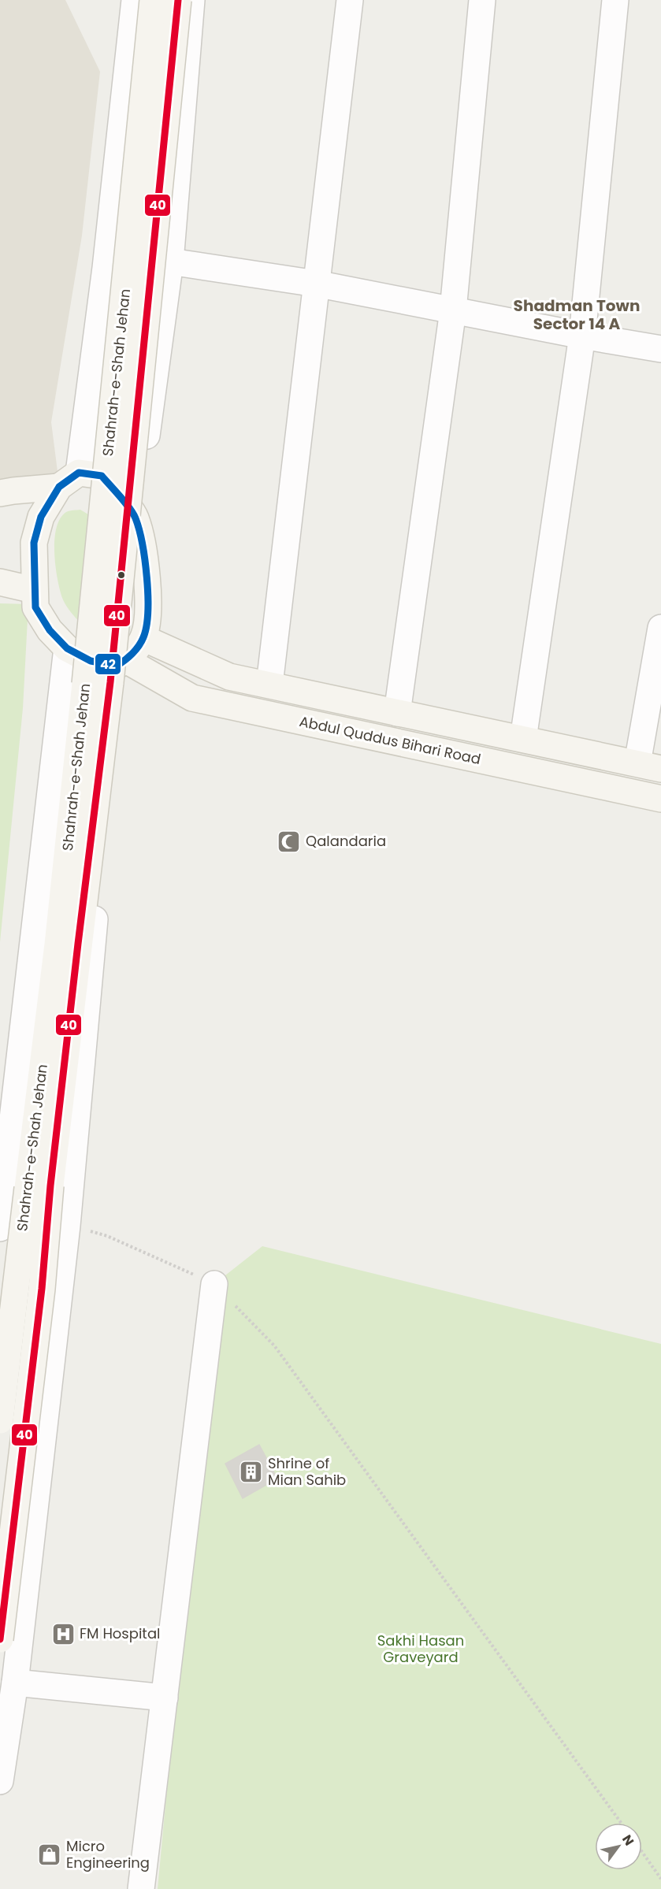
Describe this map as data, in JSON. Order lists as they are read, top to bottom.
{
  "streets": {
    "main road": ["Shahrah-e-Shah Jehan", "Abdul Quddus Bihari Road"]
  },
  "districts": ["Shadman Town Sector 14 A"],
  "parks": ["Sakhi Hasan Graveyard"],
  "places": {
    "mosque": ["Qalandaria"],
    "building": ["Shrine of Mian Sahib"],
    "hospital": ["FM Hospital"],
    "shop": ["Micro Engineering"]
  },
  "lines": ["transit line 40", "transit line 42"],
  "north": "top right"
}
